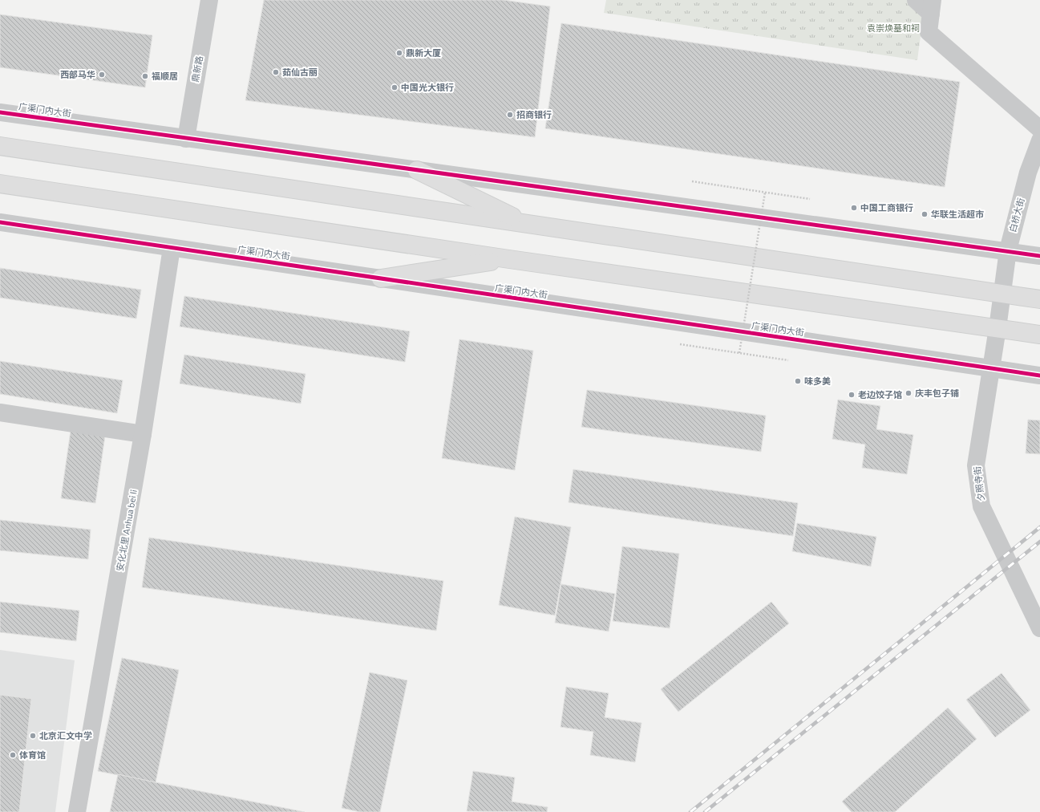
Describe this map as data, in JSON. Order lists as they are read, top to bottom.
{
  "streets": {
    "street": [
      "鼎新路",
      "广渠门内大街",
      "白桥大街",
      "夕照寺街",
      "安化北里 Anhua bei li"
    ]
  },
  "crossings": [
    ["鼎新路", "广渠门内大街"],
    ["广渠门内大街", "白桥大街"],
    ["广渠门内大街", "夕照寺街"],
    ["广渠门内大街", "安化北里 Anhua bei li"],
    ["白桥大街", "夕照寺街"]
  ],
  "parks": ["袁崇焕墓和祠"],
  "places": [
    "鼎新大厦",
    "茹仙古丽",
    "西部马华",
    "福顺居",
    "中国光大银行",
    "招商银行",
    "中国工商银行",
    "华联生活超市",
    "味多美",
    "庆丰包子铺",
    "老边饺子馆",
    "北京汇文中学",
    "体育馆"
  ]
}
